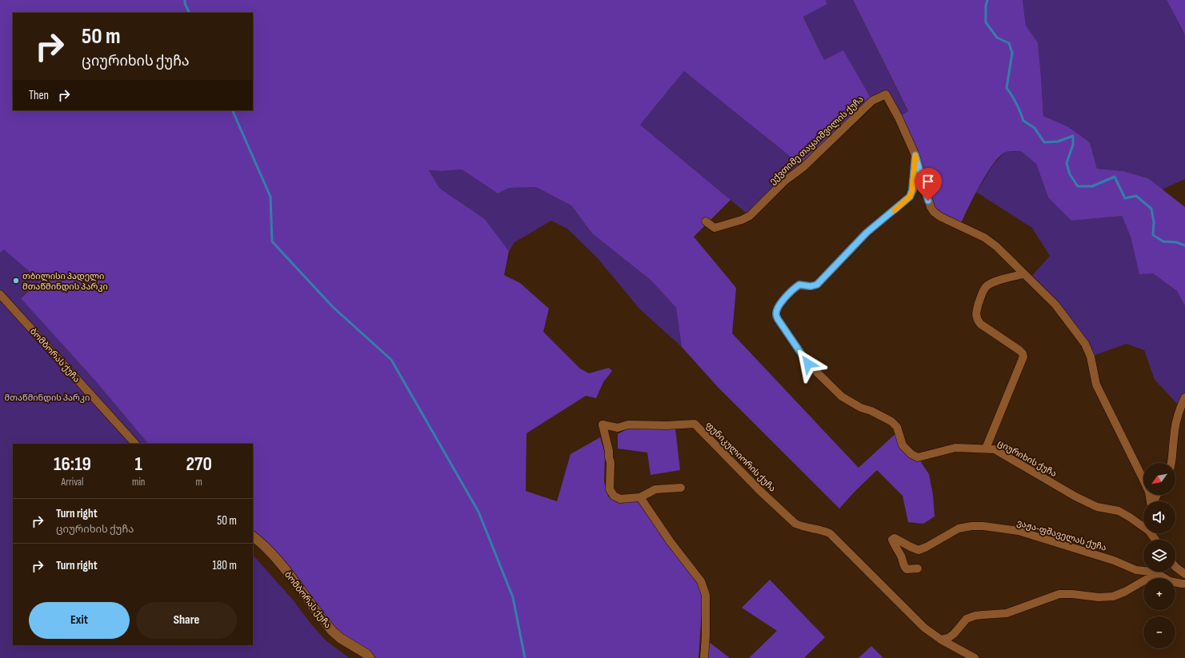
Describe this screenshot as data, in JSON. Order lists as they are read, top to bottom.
{
  "streets": {
    "street": [
      "ექვთიმე თაყაიშვილის ქუჩა",
      "ბომბორას ქუჩა",
      "ფუნიკულიორის ქუჩა",
      "ციურიხის ქუჩა",
      "ვაჟა-ფშაველას ქუჩა"
    ]
  },
  "crossings": [
    ["ექვთიმე თაყაიშვილის ქუჩა", "ციურიხის ქუჩა"]
  ],
  "parks": ["მთაწმინდის პარკი"],
  "places": ["თბილისი პადელი მთაწმინდის პარკი"],
  "north": "bottom left",
  "page": {
    "turn": ["50 m", "ციურიხის ქუჩა"],
    "then": "Then",
    "eta": [
      "16:19",
      "Arrival",
      "1",
      "min",
      "270",
      "m"
    ],
    "map_buttons": ["+", "−"],
    "list": [
      {
        "name": "Turn right",
        "note": "ციურიხის ქუჩა",
        "value": "50 m"
      },
      {
        "name": "Turn right",
        "value": "180 m"
      }
    ],
    "buttons": ["Exit", "Share"]
  }
}
